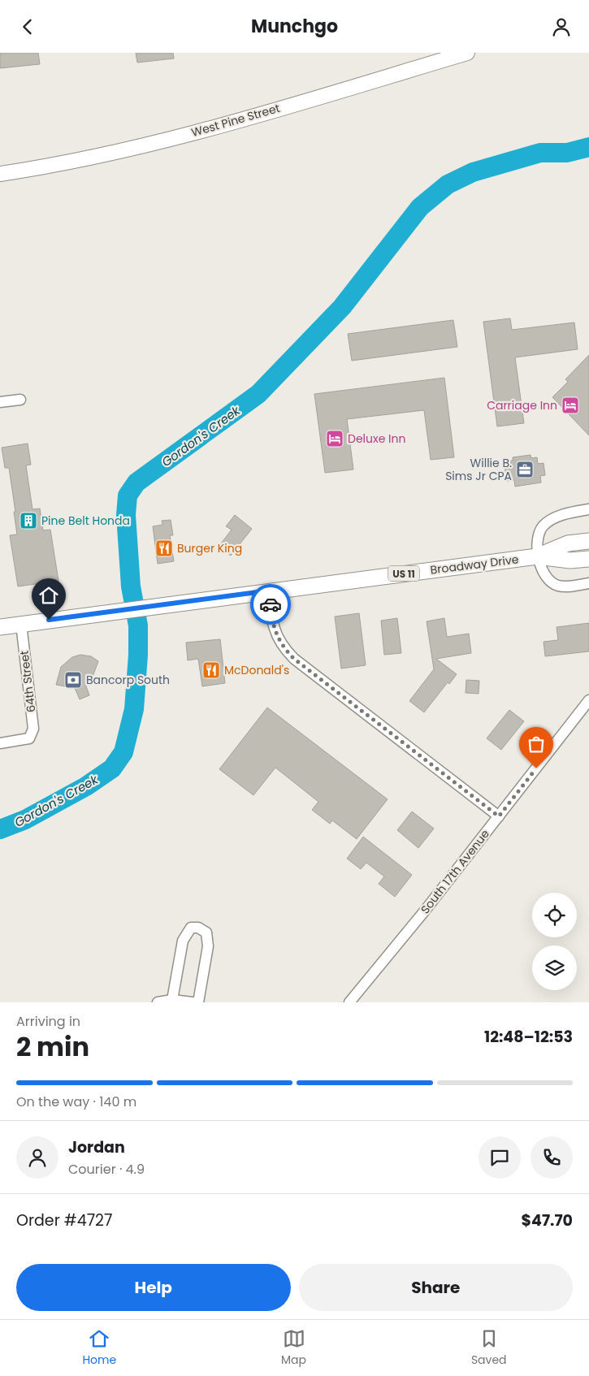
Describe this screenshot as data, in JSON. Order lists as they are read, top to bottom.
{
  "streets": {
    "main road": ["Broadway Drive", "US 11"],
    "street": ["West Pine Street", "64th Street", "South 17th Avenue"]
  },
  "crossings": [
    ["Broadway Drive", "64th Street"]
  ],
  "water": ["Gordon's Creek"],
  "places": {
    "hotel": ["Carriage Inn", "Deluxe Inn"],
    "office": ["Willie B. Sims Jr CPA"],
    "building": ["Pine Belt Honda"],
    "restaurant": ["Burger King", "McDonald's"],
    "bank": ["Bancorp South"]
  },
  "page": {
    "header": "Munchgo",
    "heading": ["2 min", "Arriving in", "12:48–12:53"],
    "panel": [
      "Jordan",
      "Courier · 4.9",
      "Order #4727",
      "$47.70"
    ],
    "bar": "On the way · 140 m",
    "buttons": ["Help", "Share"],
    "tabs": ["Home", "Map", "Saved"]
  }
}
